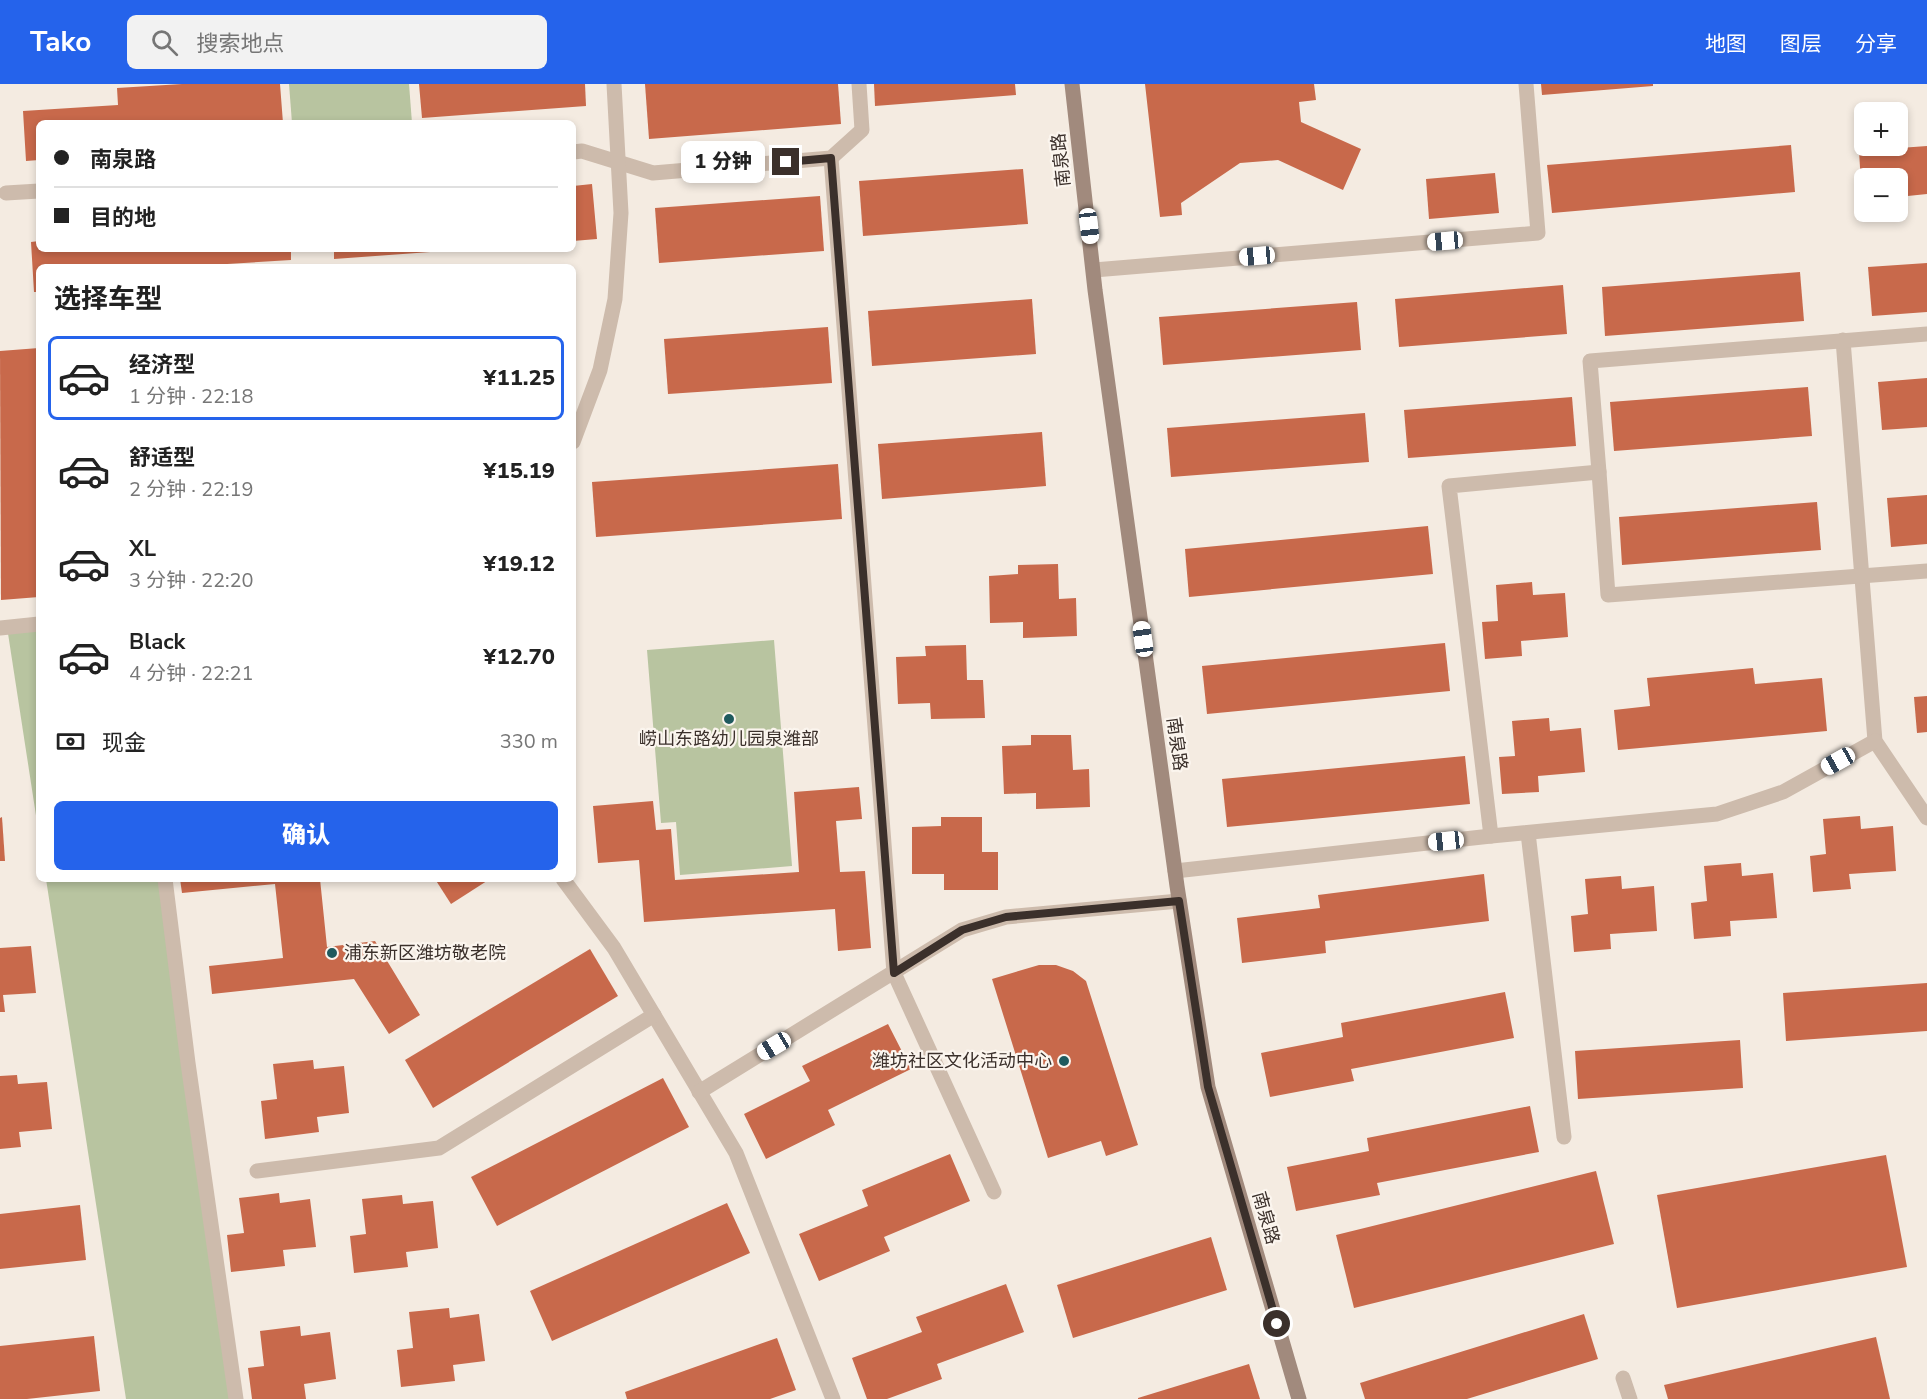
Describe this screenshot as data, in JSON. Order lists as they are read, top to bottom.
{
  "streets": {
    "street": ["南泉路"]
  },
  "places": ["崂山东路幼儿园泉潍部", "浦东新区潍坊敬老院", "潍坊社区文化活动中心"],
  "page": {
    "header": "Tako",
    "search": "搜索地点",
    "nav": ["地图", "图层", "分享"],
    "map_buttons": ["+", "−"],
    "banner": ["南泉路", "目的地"],
    "bubble": "1 分钟",
    "heading": "选择车型",
    "list": [
      {
        "name": "经济型",
        "note": "1 分钟 · 22:18",
        "value": "¥11.25"
      },
      {
        "name": "舒适型",
        "note": "2 分钟 · 22:19",
        "value": "¥15.19"
      },
      {
        "name": "XL",
        "note": "3 分钟 · 22:20",
        "value": "¥19.12"
      },
      {
        "name": "Black",
        "note": "4 分钟 · 22:21",
        "value": "¥12.70"
      }
    ],
    "pay": ["现金", "330 m"],
    "buttons": "确认"
  }
}
